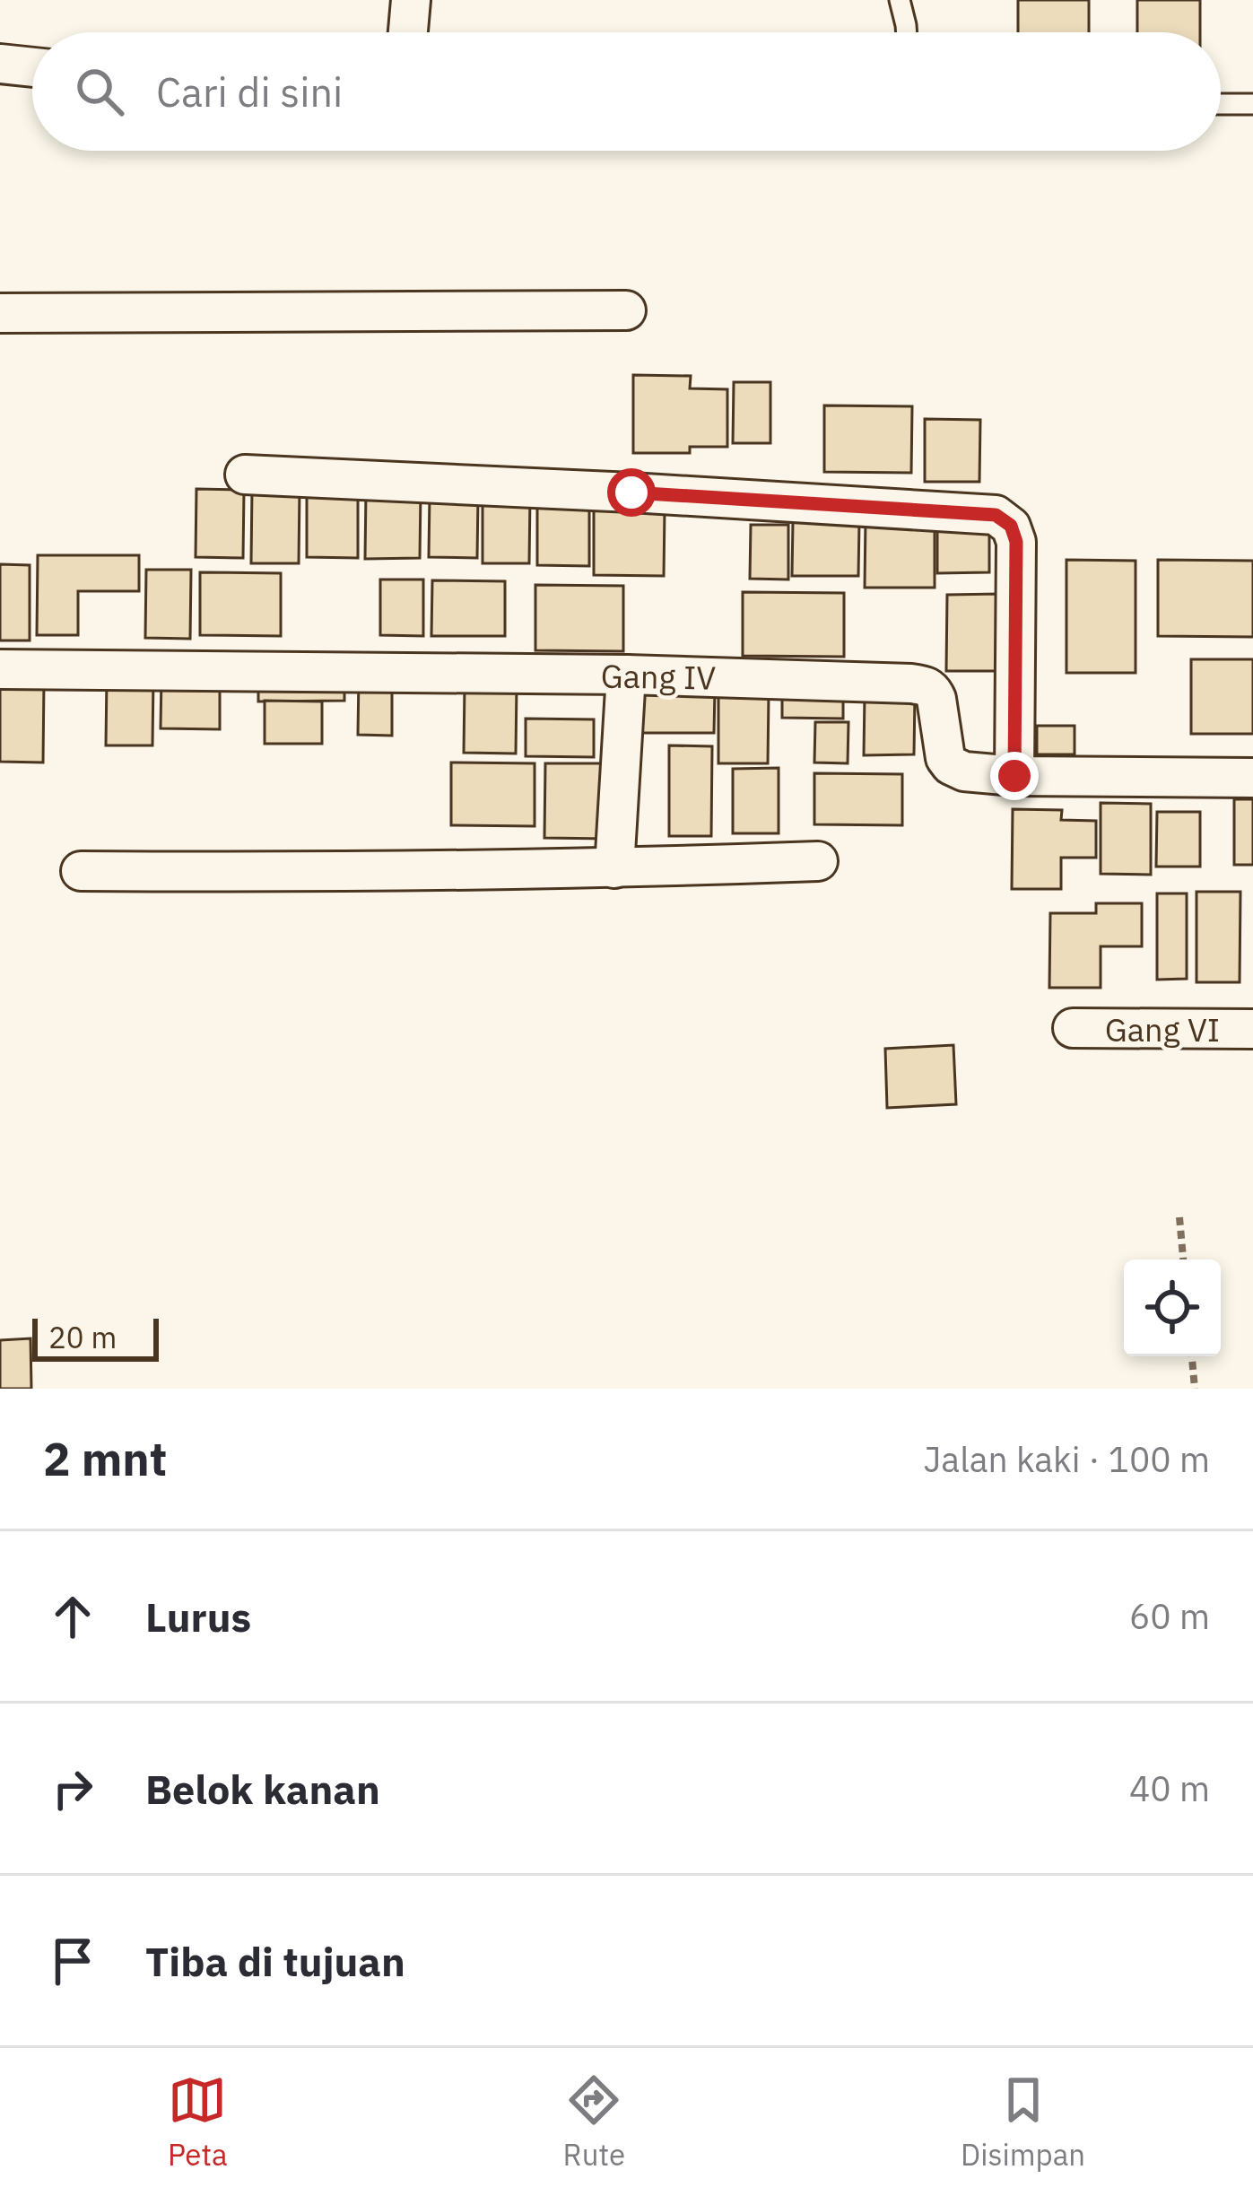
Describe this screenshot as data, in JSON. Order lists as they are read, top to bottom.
{
  "streets": {
    "street": ["Gang IV", "Gang VI"]
  },
  "scale_bar": "20 m",
  "page": {
    "search": "Cari di sini",
    "scale": "20 m",
    "heading": ["2 mnt", "Jalan kaki · 100 m"],
    "list": [
      ["Lurus", "60 m"],
      ["Belok kanan", "40 m"],
      "Tiba di tujuan"
    ],
    "nav": ["Peta", "Rute", "Disimpan"]
  }
}
